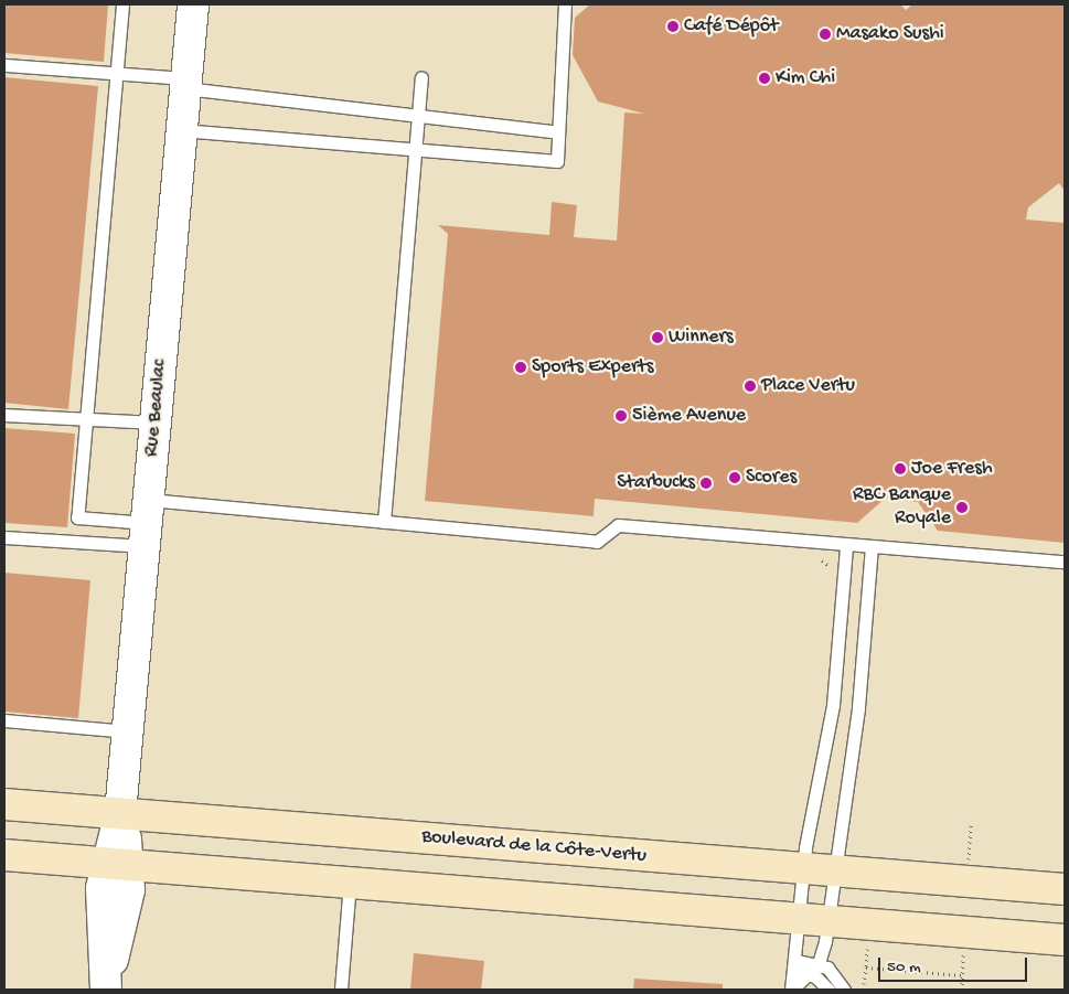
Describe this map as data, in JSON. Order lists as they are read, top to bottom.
{
  "streets": {
    "main road": ["Boulevard de la Côte-Vertu"],
    "street": ["Rue Beaulac"]
  },
  "crossings": [
    ["Rue Beaulac", "Boulevard de la Côte-Vertu"]
  ],
  "places": [
    "Café Dépôt",
    "Masako Sushi",
    "Kim Chi",
    "Winners",
    "Sports Experts",
    "Place Vertu",
    "5ième Avenue",
    "Joe Fresh",
    "Scores",
    "Starbucks",
    "RBC Banque Royale"
  ],
  "scale_bar": "50 m"
}
